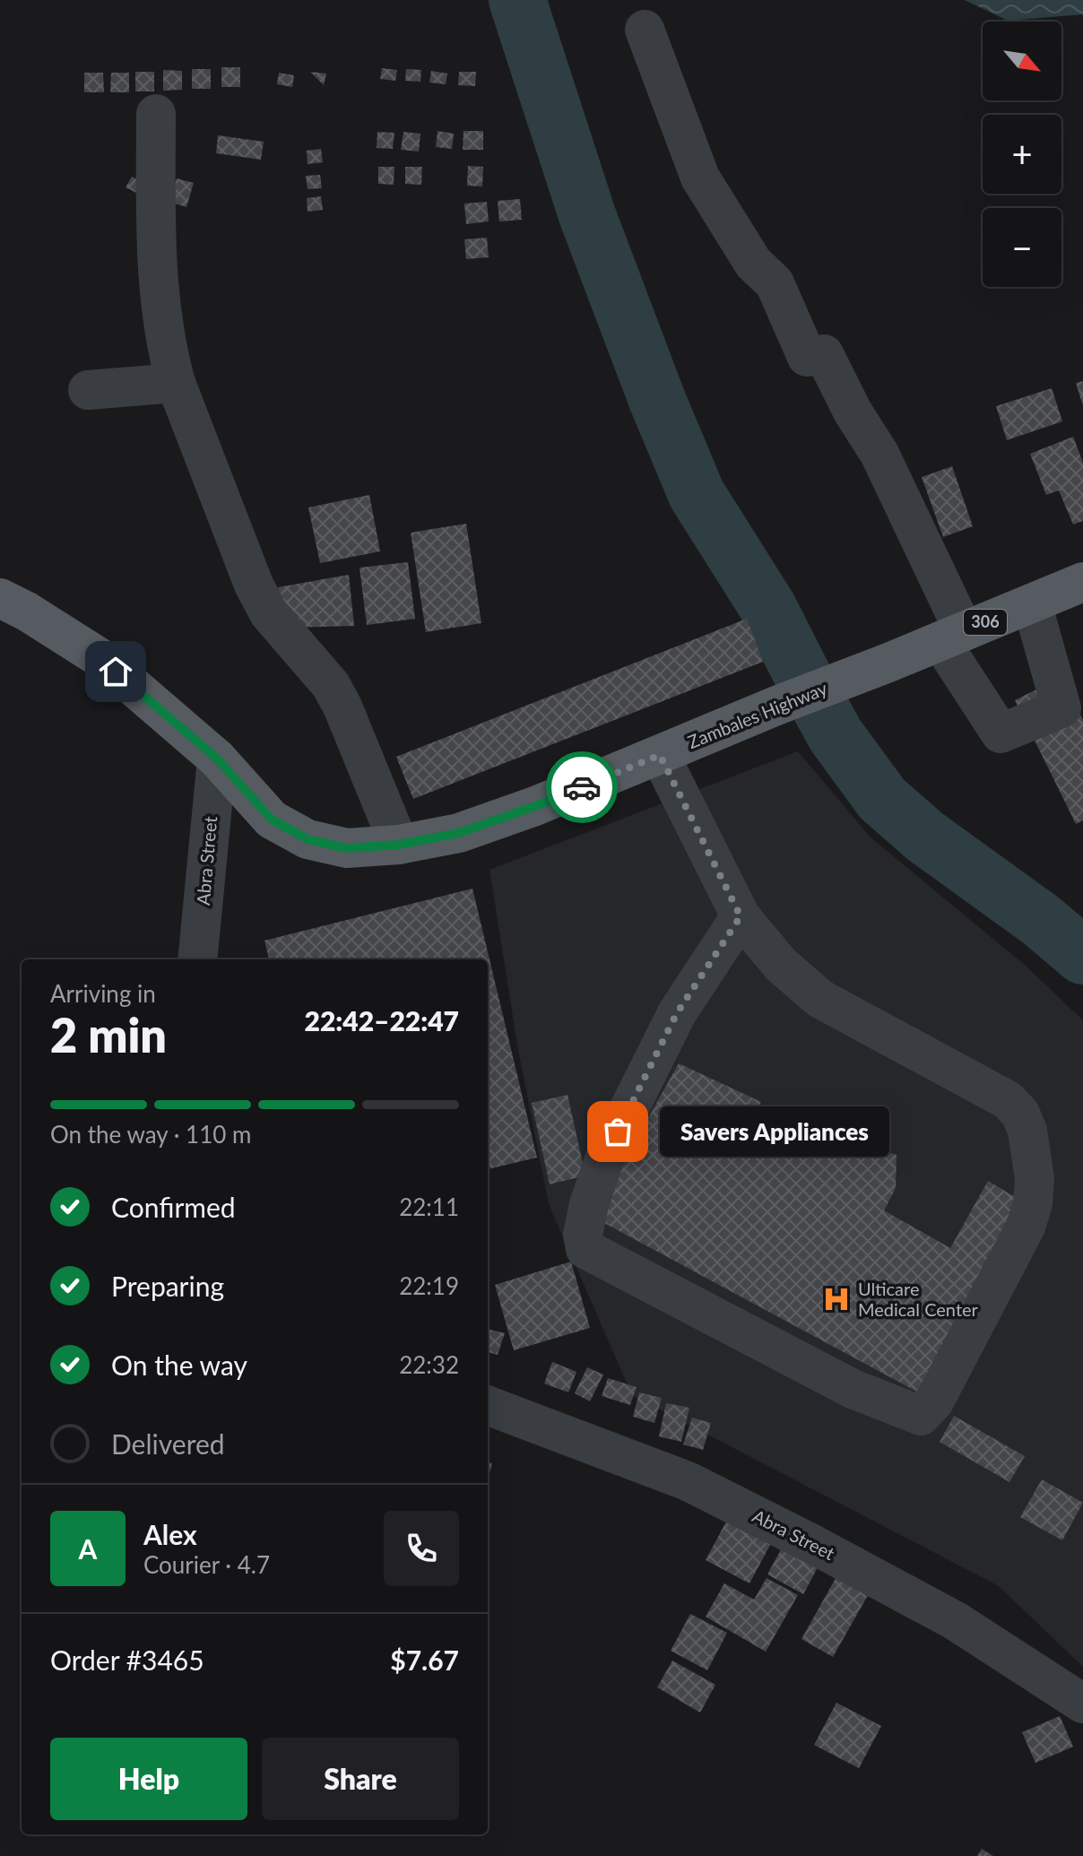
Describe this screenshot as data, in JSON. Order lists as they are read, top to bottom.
{
  "streets": {
    "main road": ["306", "Zambales Highway"],
    "street": ["Abra Street"]
  },
  "crossings": [
    ["Zambales Highway", "Abra Street"]
  ],
  "places": {
    "other": ["Savers Appliances"],
    "hospital": ["Ulticare Medical Center"]
  },
  "north": "bottom right",
  "page": {
    "map_buttons": ["+", "−"],
    "heading": ["2 min", "Arriving in", "22:42–22:47"],
    "panel": [
      "Alex",
      "Courier · 4.7",
      "Order #3465",
      "$7.67"
    ],
    "bar": "On the way · 110 m",
    "bubble": "Savers Appliances",
    "list": [
      ["Confirmed", "22:11"],
      ["Preparing", "22:19"],
      ["On the way", "22:32"],
      "Delivered"
    ],
    "round": "A",
    "buttons": ["Help", "Share"]
  }
}
